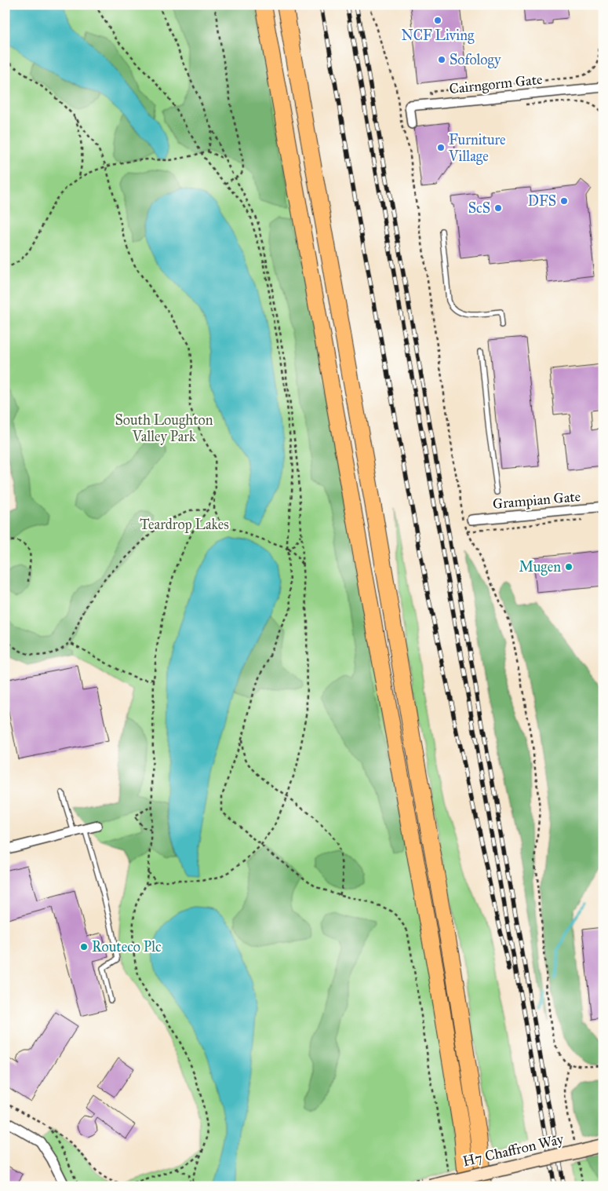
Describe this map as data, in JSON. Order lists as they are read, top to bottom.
{
  "streets": {
    "street": ["Cairngorm Gate", "Grampian Gate", "H7 Chaffron Way"]
  },
  "parks": ["South Loughton Valley Park", "Teardrop Lakes"],
  "places": [
    "NCF Living",
    "Sofology",
    "Furniture Village",
    "DFS",
    "ScS",
    "Mugen",
    "Routeco Plc"
  ]
}
